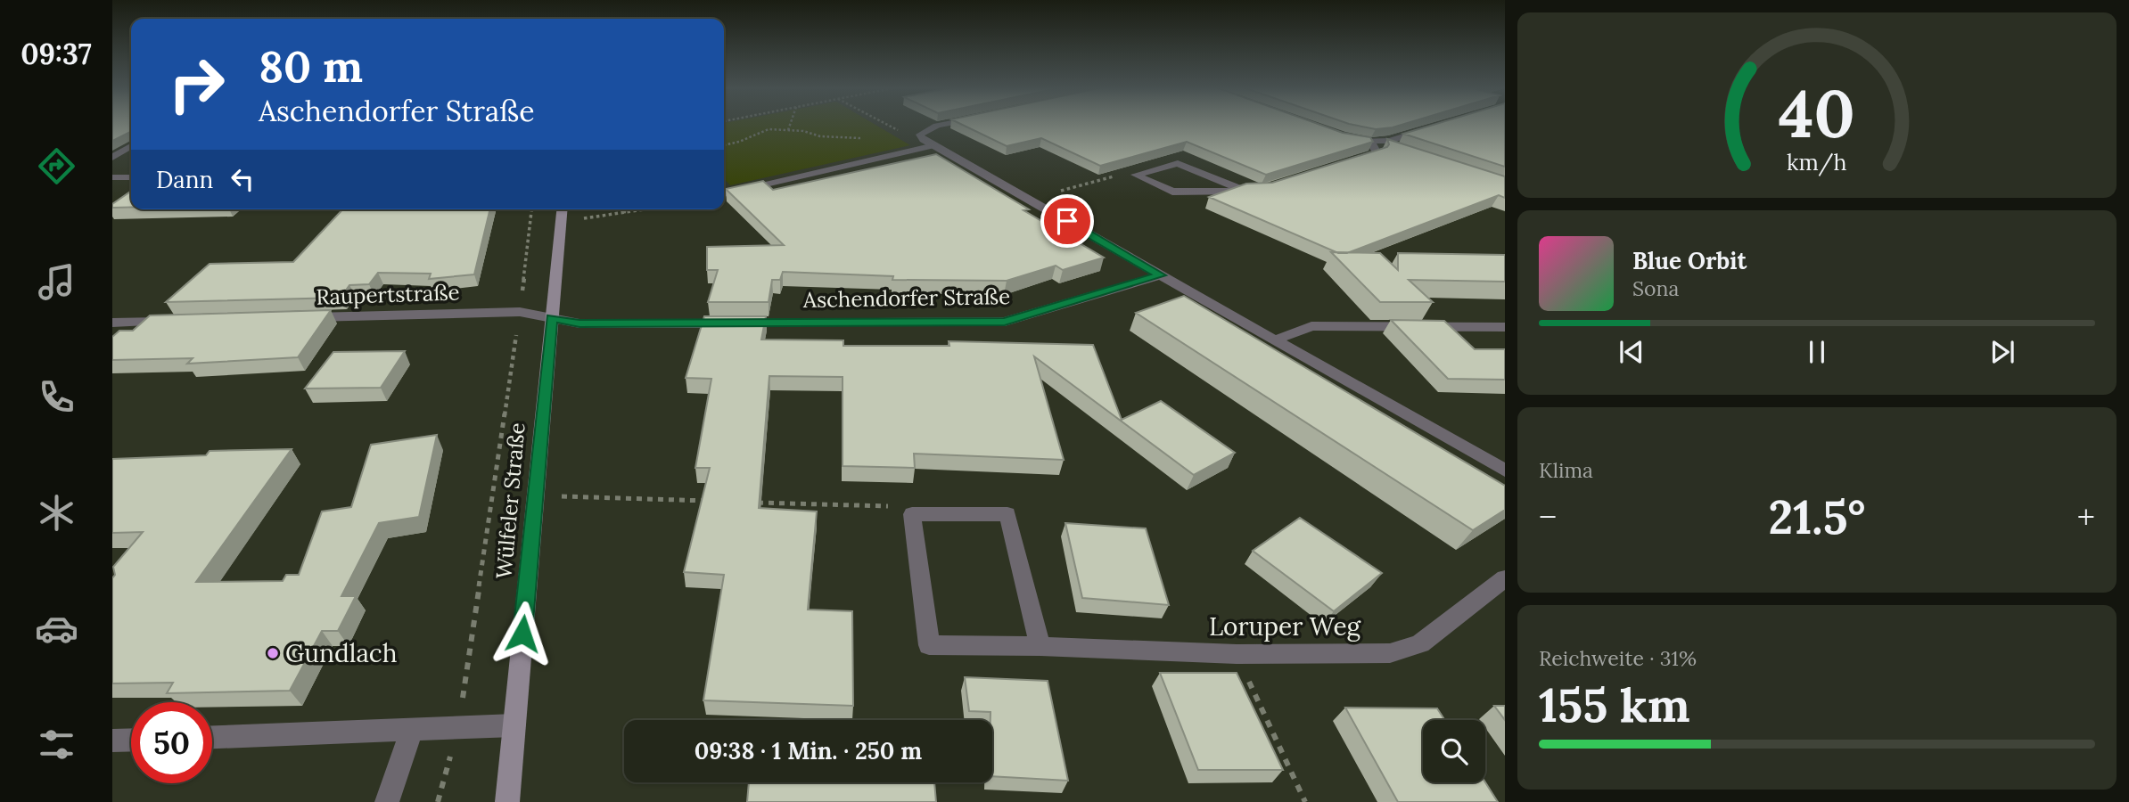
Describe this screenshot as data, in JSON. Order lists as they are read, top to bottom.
{
  "streets": {
    "main road": ["Wülfeler Straße"],
    "street": ["Raupertstraße", "Aschendorfer Straße", "Loruper Weg"]
  },
  "crossings": [
    ["Raupertstraße", "Aschendorfer Straße"],
    ["Raupertstraße", "Wülfeler Straße"],
    ["Aschendorfer Straße", "Wülfeler Straße"]
  ],
  "places": ["Gundlach"],
  "page": {
    "tabs": "09:37",
    "turn": ["80 m", "Aschendorfer Straße"],
    "then": "Dann",
    "song": ["Blue Orbit", "Sona"],
    "tile": [
      "Klima",
      ["Reichweite · 31%", "155 km"]
    ],
    "heat": ["−", "21.5°", "+"],
    "limit": "50",
    "trip": "09:38 · 1 Min. · 250 m",
    "gauge": ["40", "km/h"]
  }
}
